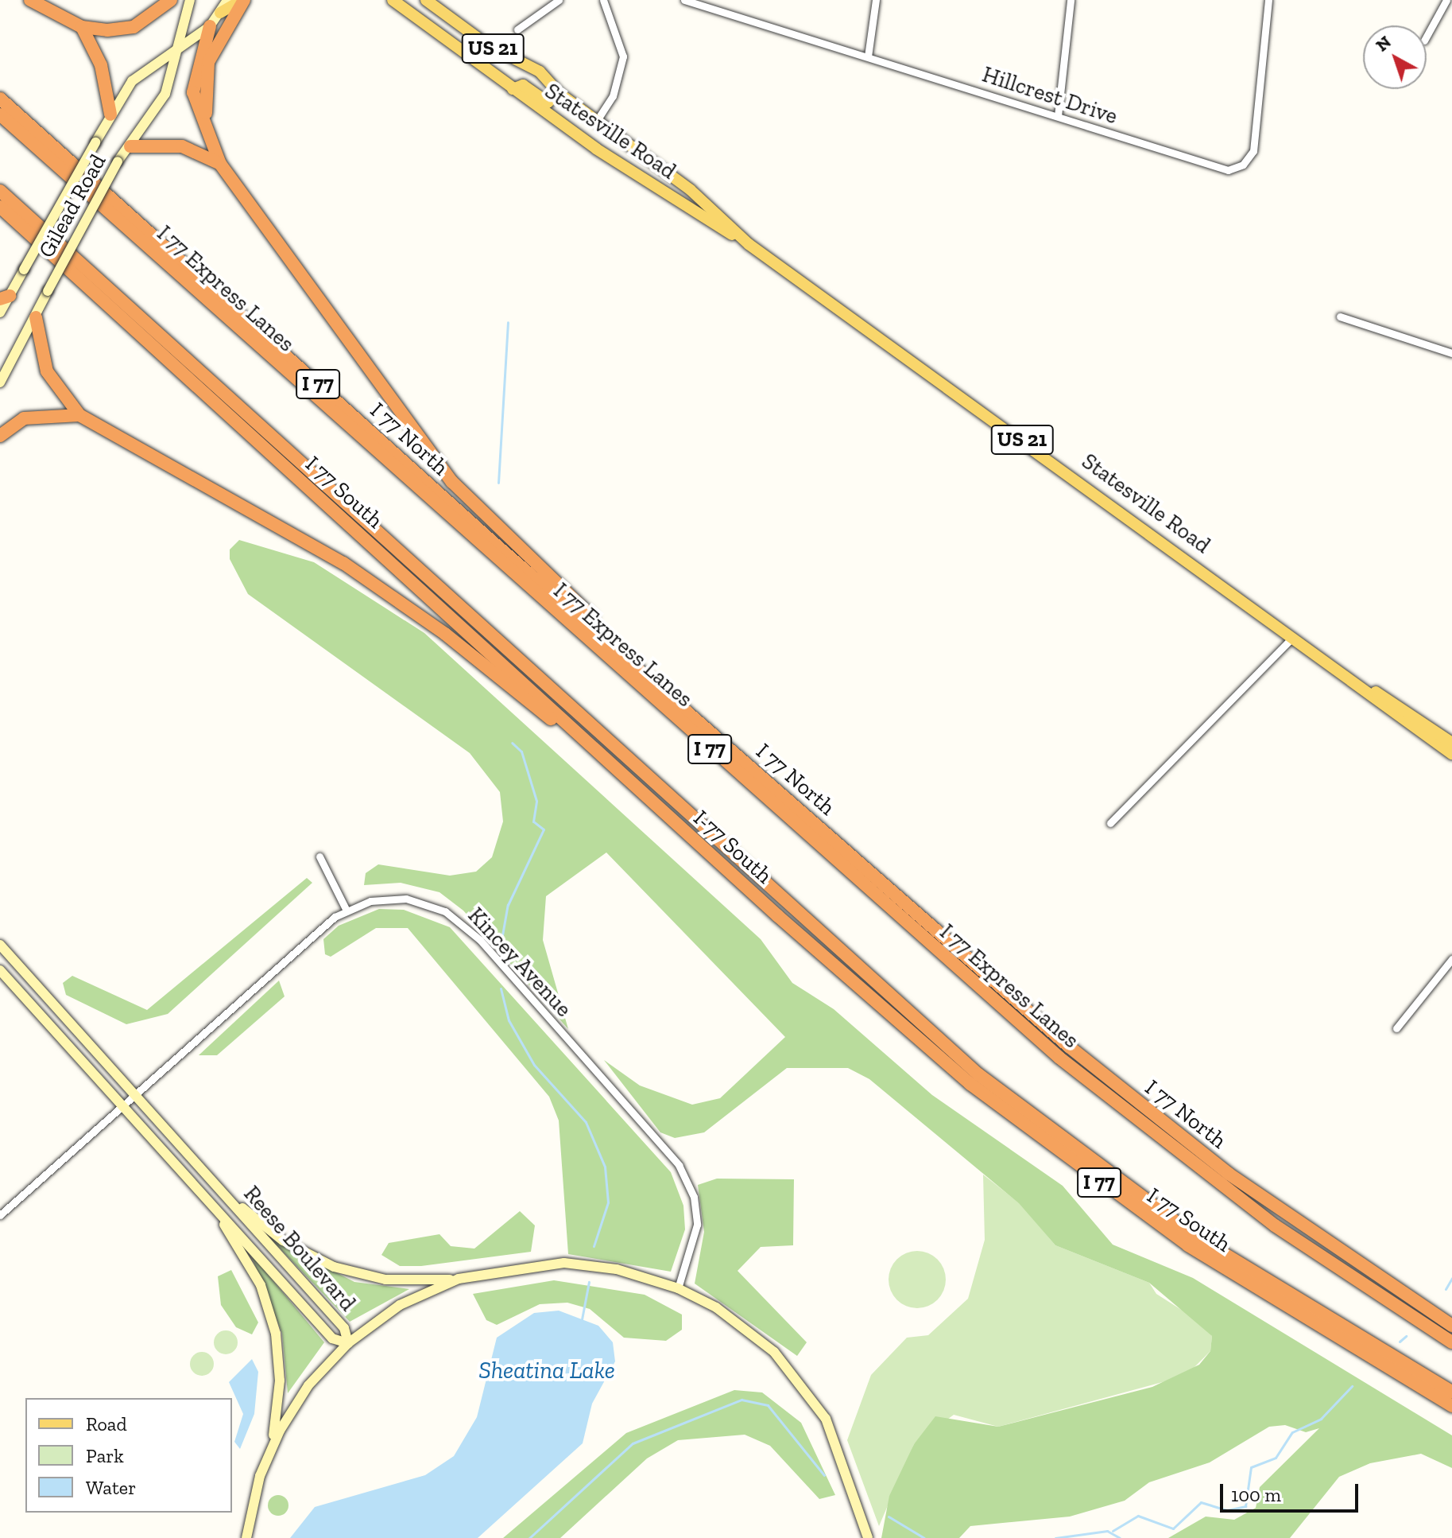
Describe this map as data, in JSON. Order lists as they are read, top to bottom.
{
  "streets": {
    "highway": [
      "I 77 Express Lanes",
      "I 77",
      "I 77 North",
      "I 77 South",
      "I-77 South"
    ],
    "main road": ["US 21", "Statesville Road"],
    "street": [
      "Hillcrest Drive",
      "Gilead Road",
      "Kincey Avenue",
      "Reese Boulevard"
    ]
  },
  "crossings": [
    ["I 77 South", "I-77 South"],
    ["Kincey Avenue", "Reese Boulevard"]
  ],
  "water": ["Sheatina Lake"],
  "legend": ["Road", "Park", "Water"],
  "scale_bar": "100 m",
  "north": "top left"
}
